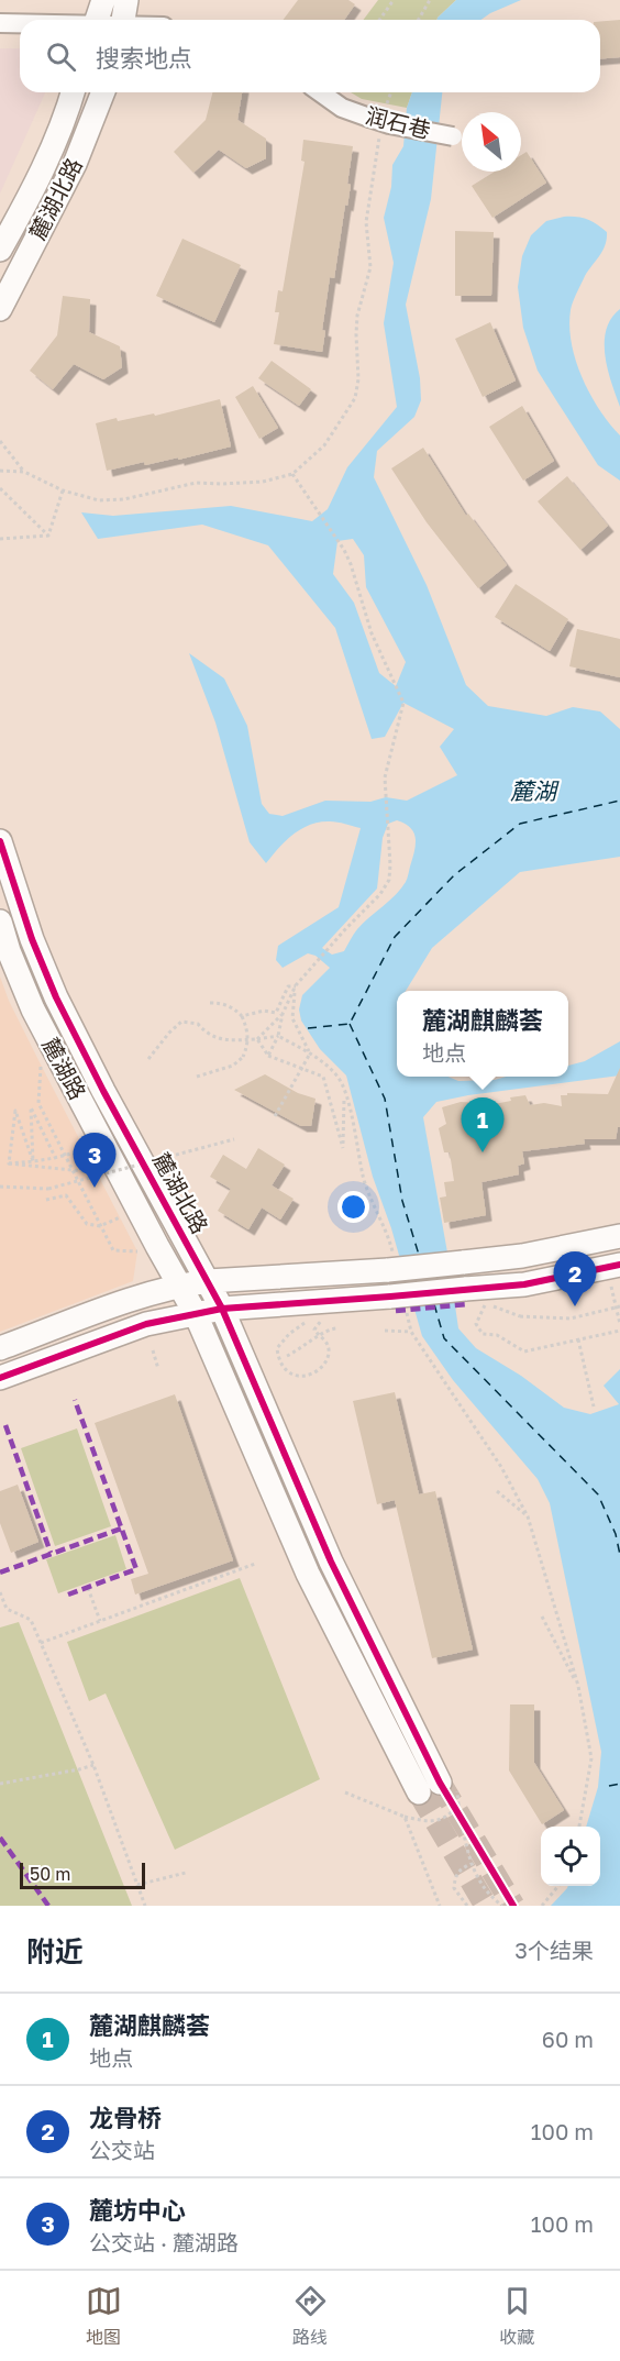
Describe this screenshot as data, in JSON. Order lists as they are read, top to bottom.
{
  "streets": {
    "street": ["润石巷", "麓湖北路", "麓湖路"]
  },
  "water": ["麓湖"],
  "scale_bar": "50 m",
  "north": "top left",
  "page": {
    "search": "搜索地点",
    "popup": ["麓湖麒麟荟", "地点"],
    "pins": ["1", "3", "2"],
    "scale": "50 m",
    "heading": ["附近", "3个结果"],
    "list": [
      {
        "mark": "1",
        "name": "麓湖麒麟荟",
        "note": "地点",
        "value": "60 m"
      },
      {
        "mark": "2",
        "name": "龙骨桥",
        "note": "公交站",
        "value": "100 m"
      },
      {
        "mark": "3",
        "name": "麓坊中心",
        "note": "公交站 · 麓湖路",
        "value": "100 m"
      }
    ],
    "nav": ["地图", "路线", "收藏"]
  }
}
